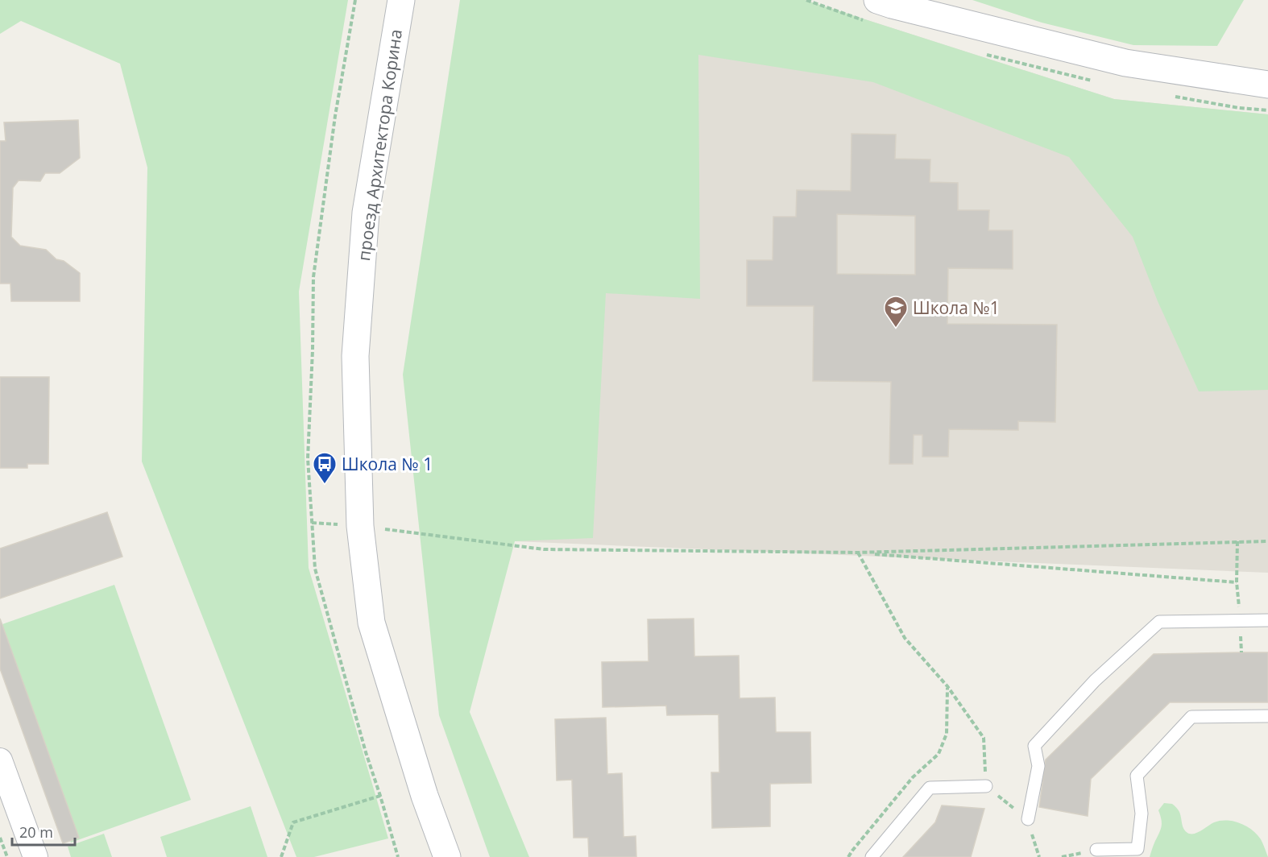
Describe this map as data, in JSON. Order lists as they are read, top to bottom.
{
  "streets": {
    "street": ["проезд Архитектора Корина"]
  },
  "places": {
    "school or university": ["Школа №1"],
    "bus stop": ["Школа № 1"]
  },
  "scale_bar": "20 m"
}
